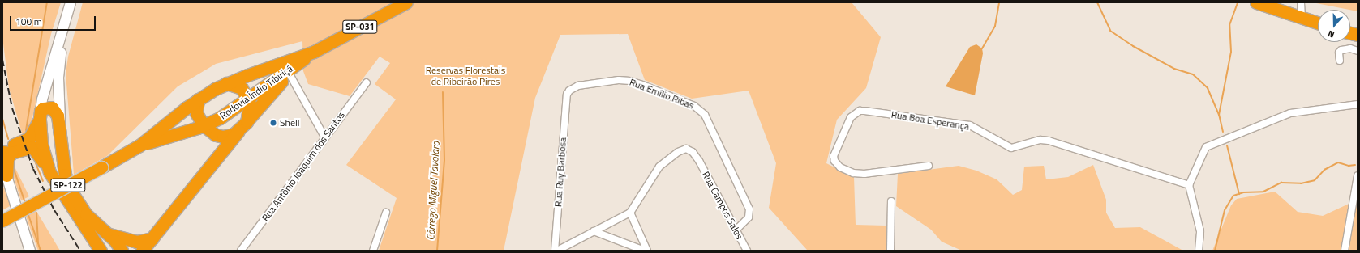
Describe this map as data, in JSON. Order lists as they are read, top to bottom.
{
  "streets": {
    "highway": ["SP-031", "Rodovia Índio Tibiriçá", "SP-122"],
    "street": [
      "Rua Emílio Ribas",
      "Rua Boa Esperança",
      "Rua Antônio Joaquim dos Santos",
      "Rua Ruy Barbosa",
      "Rua Campos Sales"
    ]
  },
  "crossings": [
    ["Rua Emílio Ribas", "Rua Ruy Barbosa"],
    ["Rua Emílio Ribas", "Rua Campos Sales"]
  ],
  "water": ["Córrego Miguel Tavolaro"],
  "parks": ["Reservas Florestais de Ribeirão Pires"],
  "places": ["Shell"],
  "scale_bar": "100 m",
  "north": "bottom"
}
